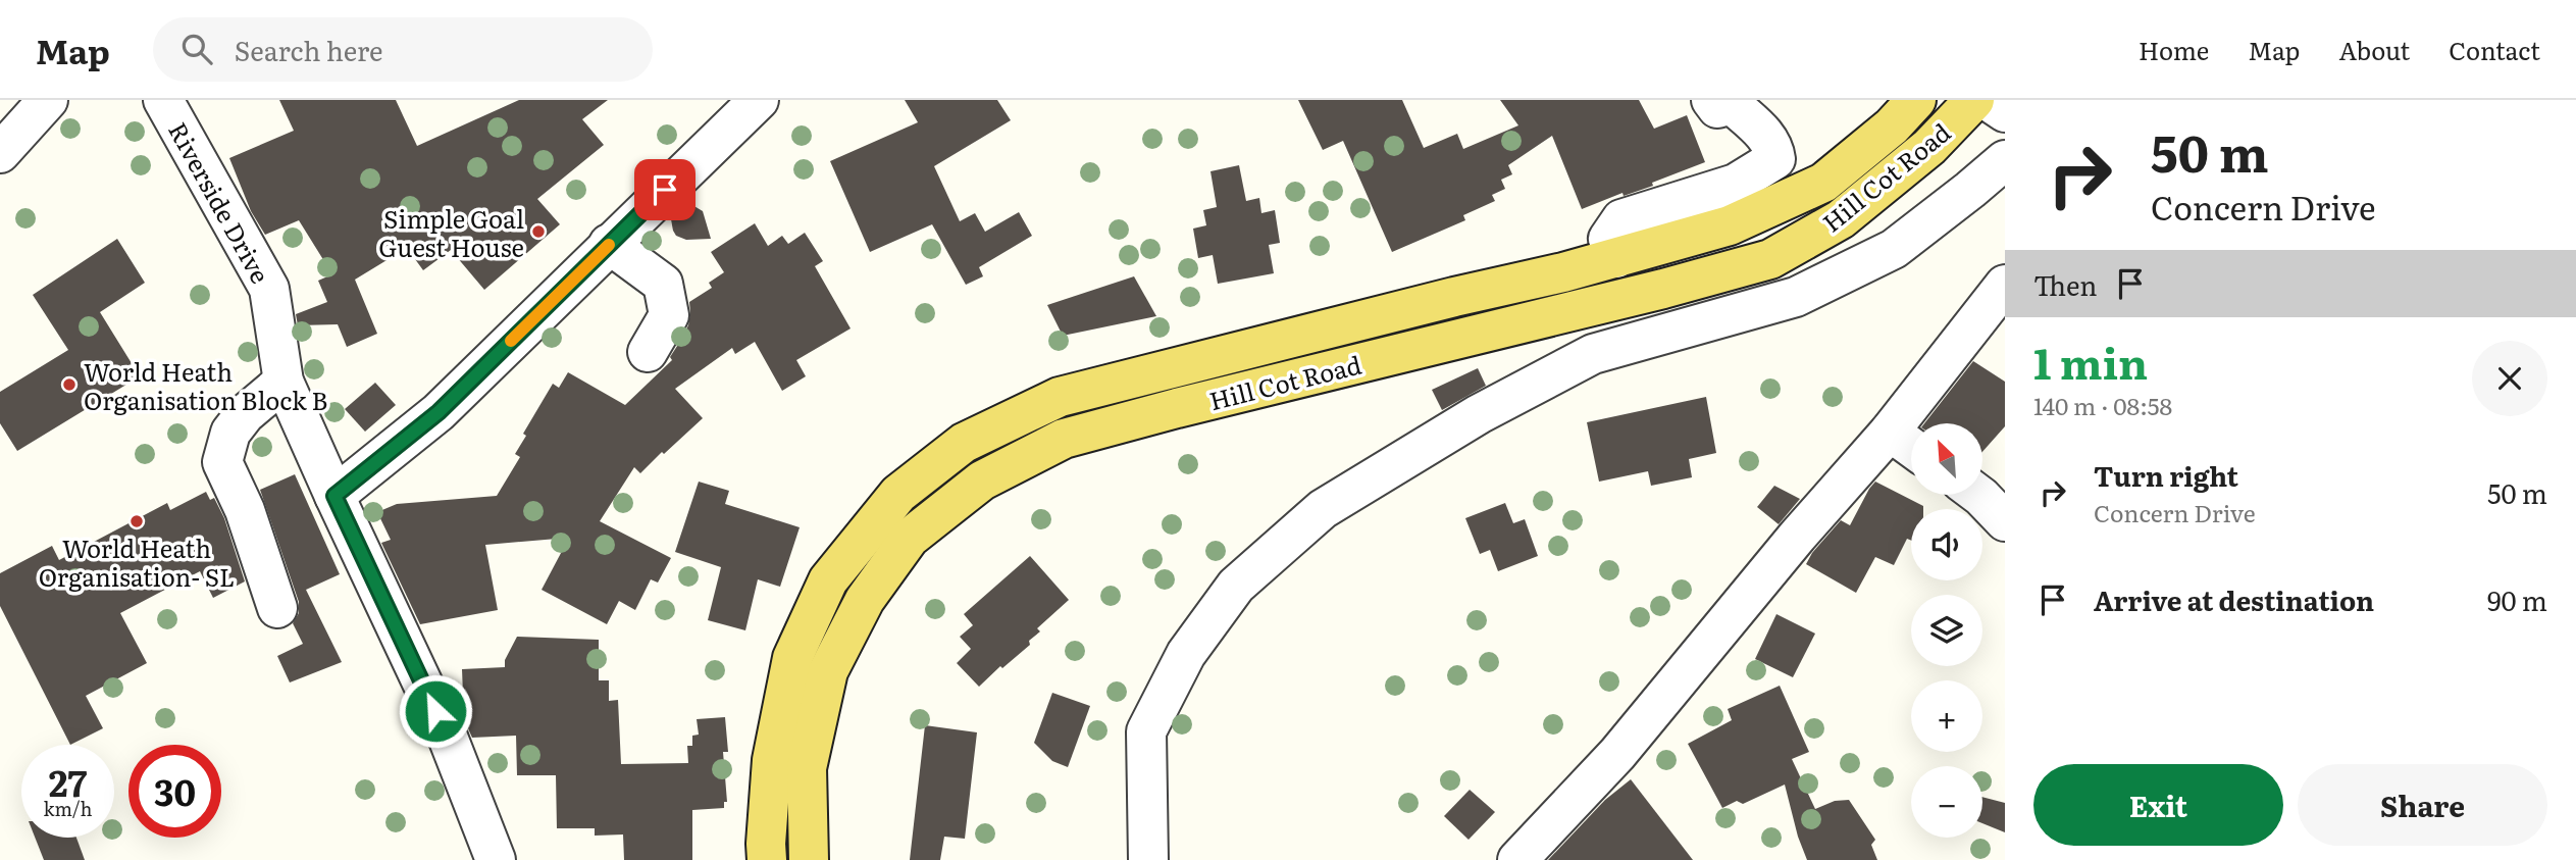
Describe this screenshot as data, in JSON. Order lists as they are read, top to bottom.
{
  "streets": {
    "main road": ["Hill Cot Road"],
    "street": ["Riverside Drive"]
  },
  "places": ["Simple Goal Guest House", "World Heath Organisation Block B", "World Heath Organisation- SL"],
  "north": "top left",
  "page": {
    "header": "Map",
    "search": "Search here",
    "nav": [
      "Home",
      "Map",
      "About",
      "Contact"
    ],
    "turn": ["50 m", "Concern Drive"],
    "then": "Then",
    "heading": ["1 min", "140 m · 08:58"],
    "map_buttons": ["+", "−"],
    "list": [
      {
        "name": "Turn right",
        "note": "Concern Drive",
        "value": "50 m"
      },
      {
        "name": "Arrive at destination",
        "value": "90 m"
      }
    ],
    "speed": "27 km/h",
    "limit": "30",
    "buttons": ["Exit", "Share"]
  }
}
